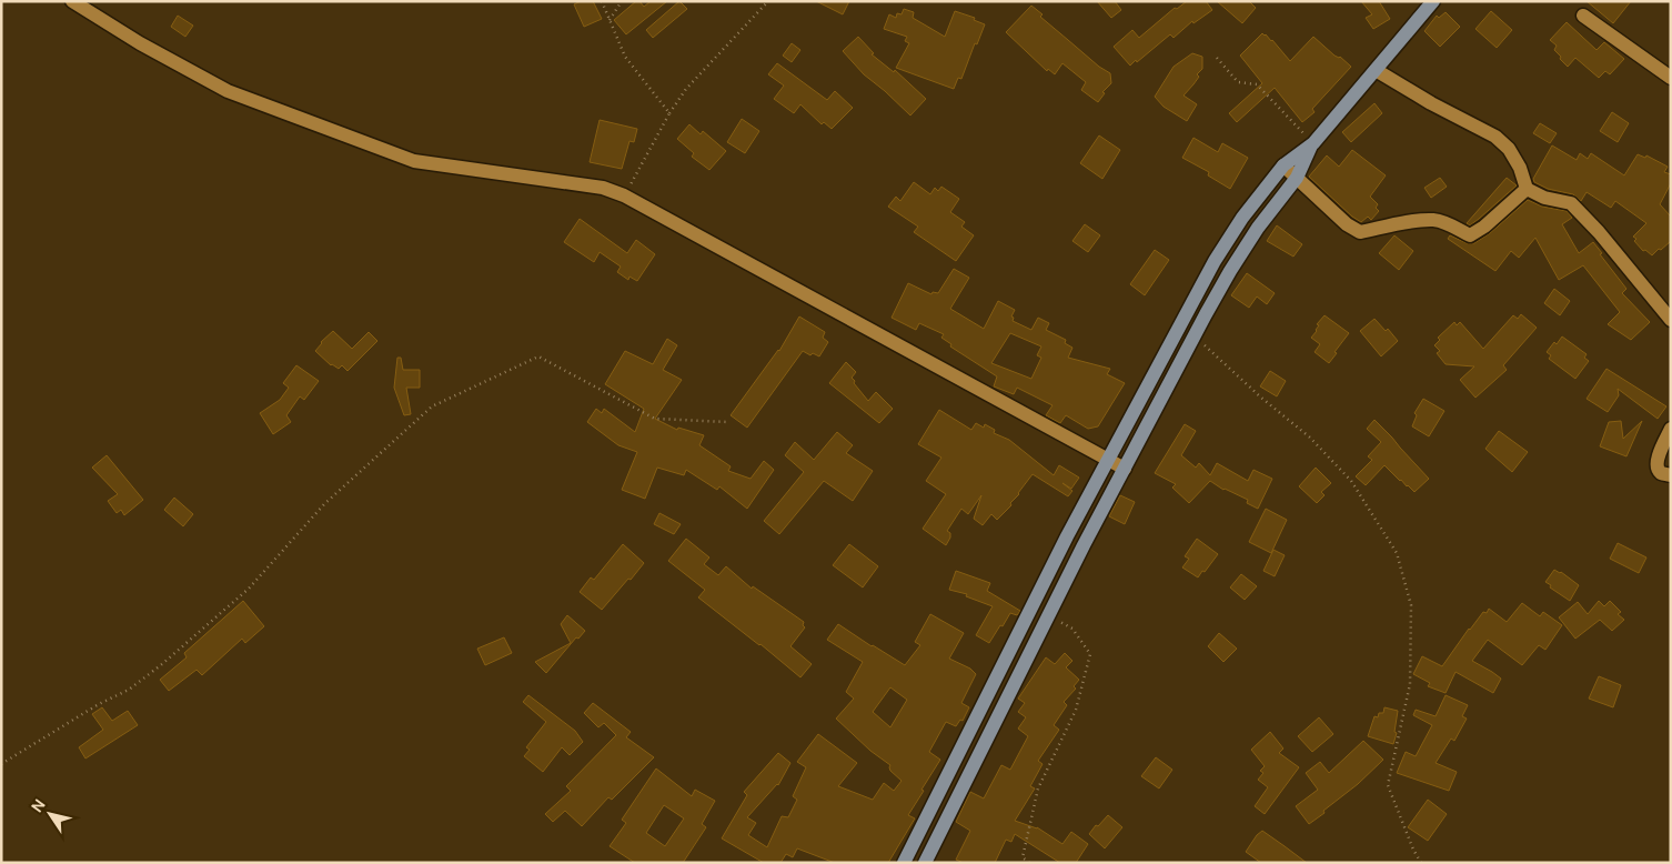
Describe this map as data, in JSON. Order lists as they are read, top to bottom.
{
  "north": "top left"
}
